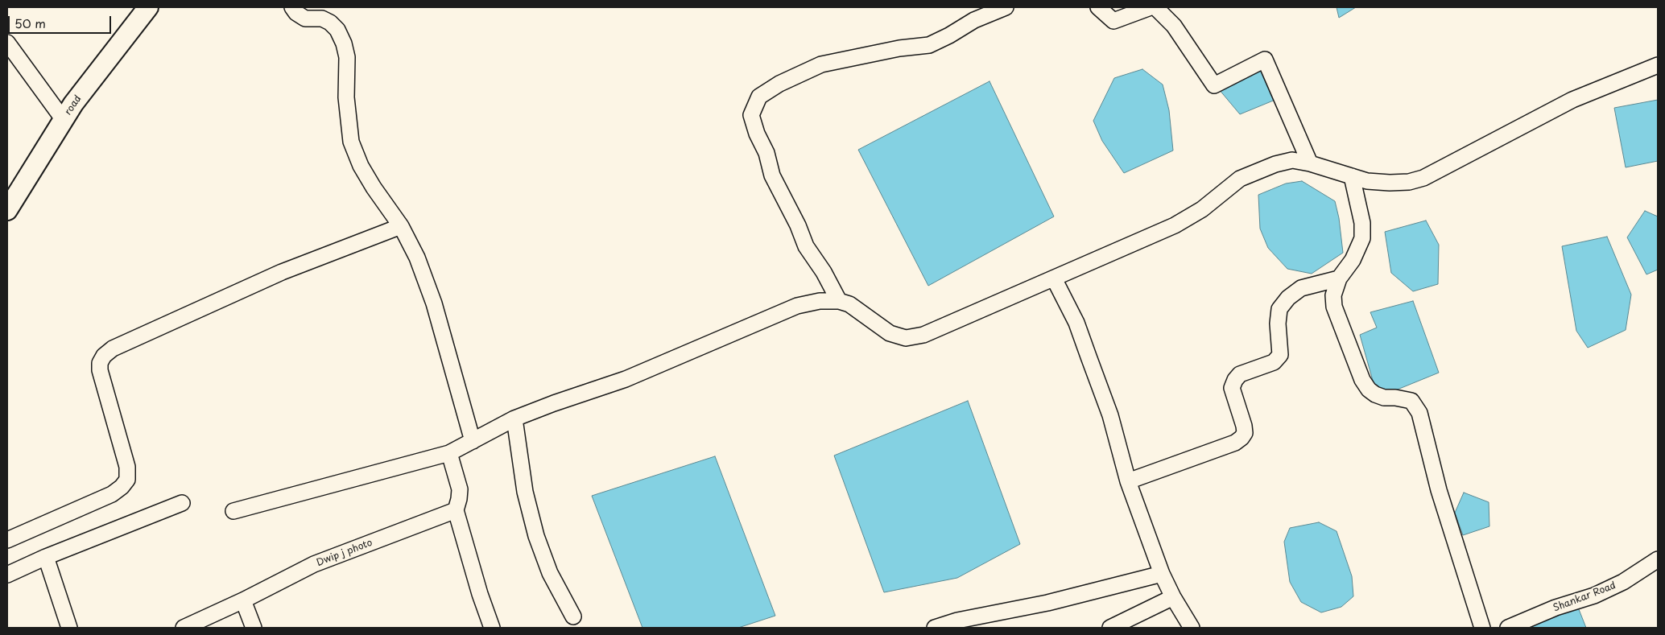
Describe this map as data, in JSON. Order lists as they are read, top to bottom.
{
  "streets": {
    "main road": ["road"],
    "street": ["Dwip j photo", "Shankar Road"]
  },
  "scale_bar": "50 m"
}
